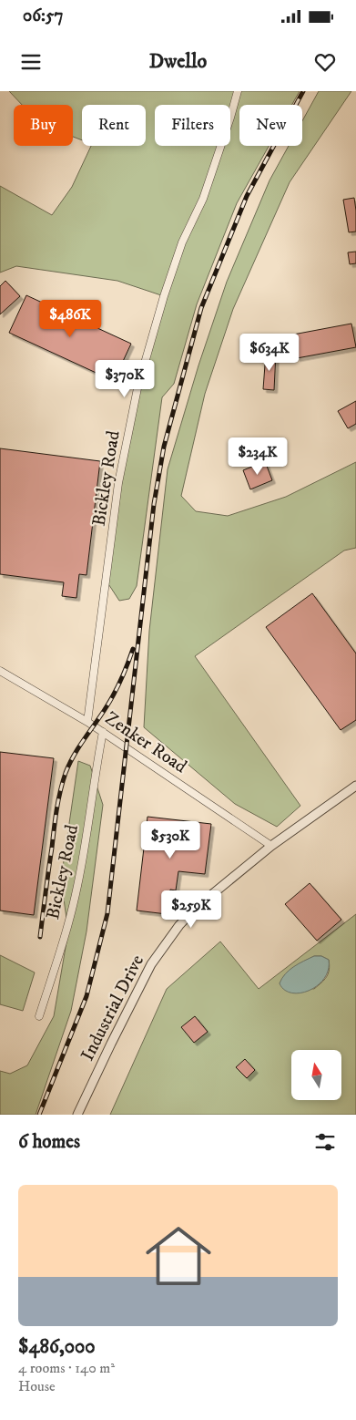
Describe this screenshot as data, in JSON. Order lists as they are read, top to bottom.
{
  "streets": {
    "street": ["Bickley Road", "Zenker Road", "Industrial Drive"]
  },
  "crossings": [
    ["Bickley Road", "Zenker Road"],
    ["Zenker Road", "Industrial Drive"]
  ],
  "north": "top",
  "page": {
    "status": "06:57",
    "header": "Dwello",
    "chip": [
      "Buy",
      "Rent",
      "Filters",
      "New"
    ],
    "price": [
      "$486K",
      "$634K",
      "$370K",
      "$234K",
      "$530K",
      "$259K"
    ],
    "heading": "6 homes",
    "list": [
      {
        "name": "$486,000",
        "note": "4 rooms · 140 m² · House"
      }
    ]
  }
}
